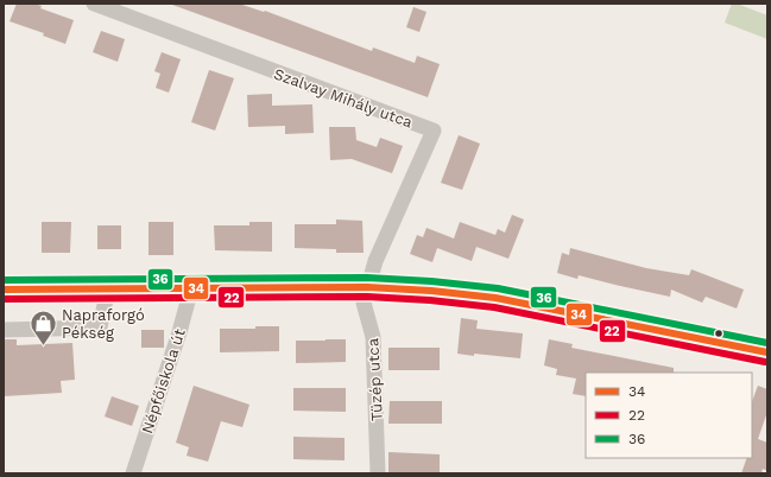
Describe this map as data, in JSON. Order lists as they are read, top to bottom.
{
  "streets": {
    "street": ["Szalvay Mihály utca", "Tüzép utca", "Népfőiskola út"]
  },
  "crossings": [
    ["Szalvay Mihály utca", "Tüzép utca"]
  ],
  "places": {
    "shop": ["Napraforgó Pékség"]
  },
  "lines": ["transit line 36", "transit line 34", "transit line 22"],
  "legend": ["34", "22", "36"]
}
